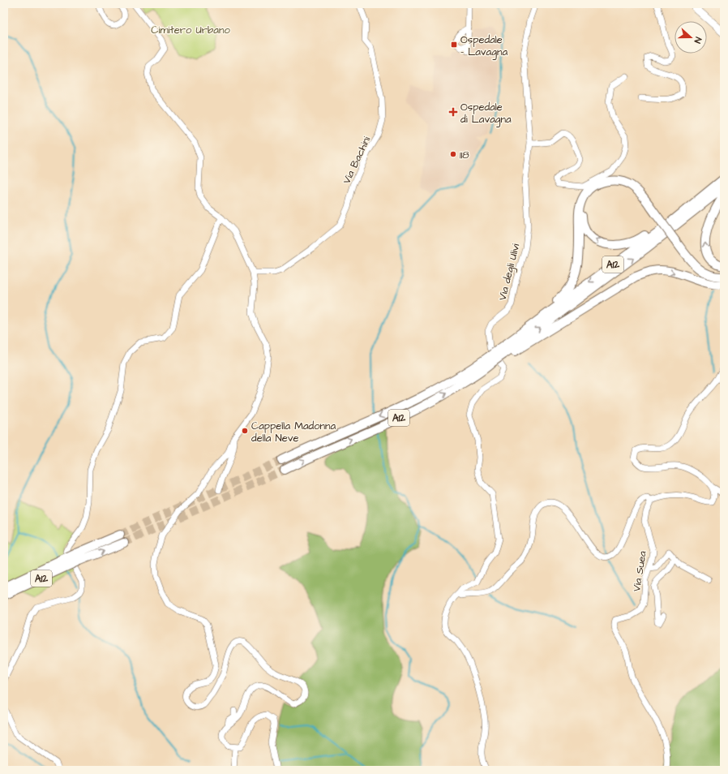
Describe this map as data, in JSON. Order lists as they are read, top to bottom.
{
  "streets": {
    "highway": ["A12"],
    "street": ["Via Bachini", "Via degli Ulivi", "Via Suea"]
  },
  "parks": ["Cimitero Urbano"],
  "places": {
    "transit": ["Ospedale - Lavagna"],
    "health": ["Ospedale di Lavagna"],
    "other": ["118", "Cappella Madonna della Neve"]
  },
  "north": "right"
}
